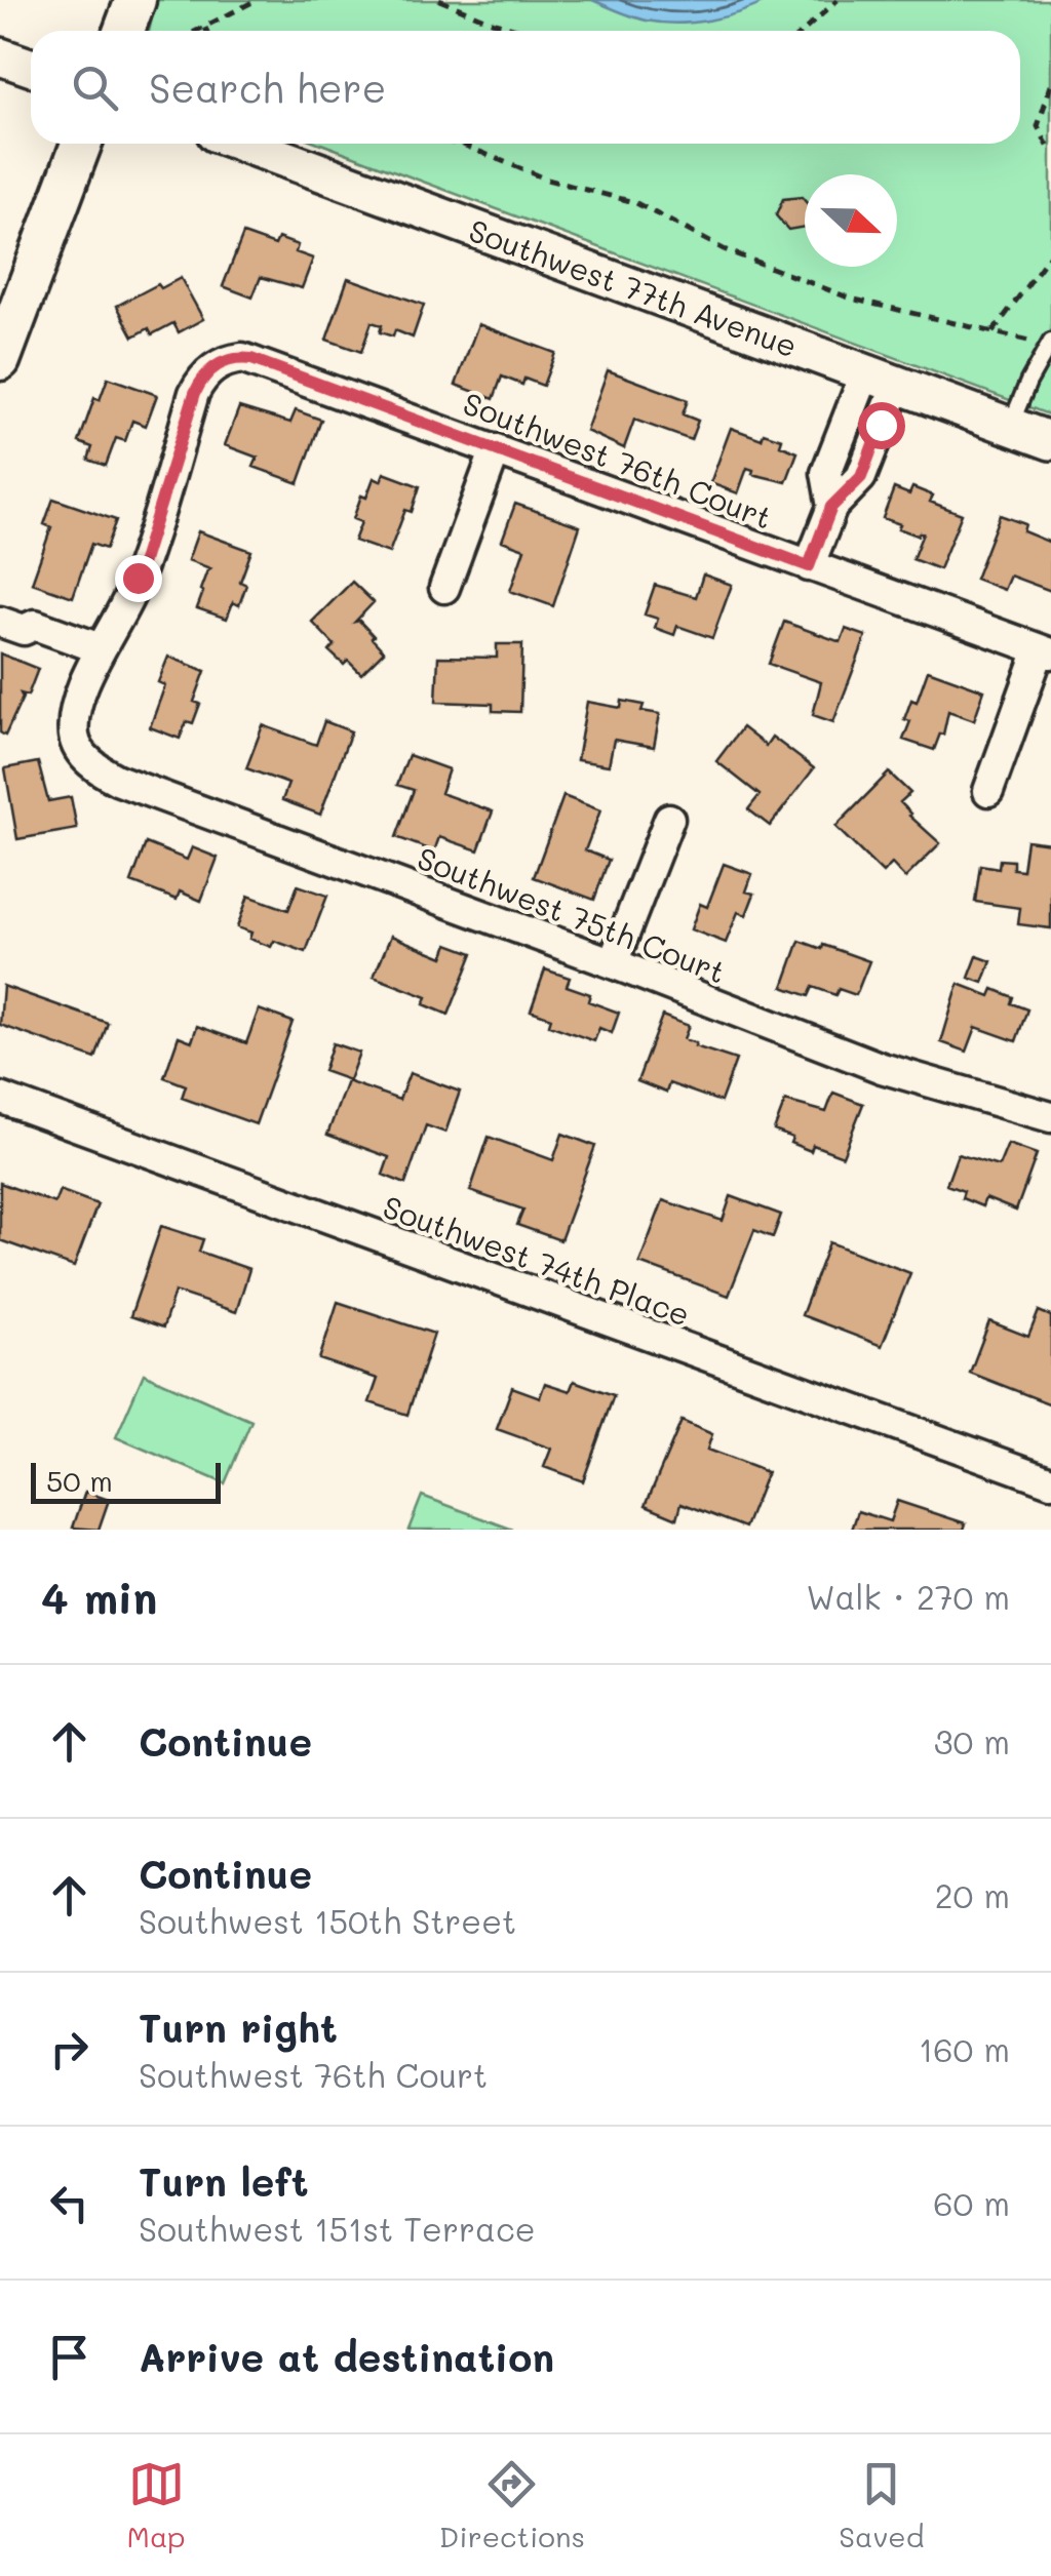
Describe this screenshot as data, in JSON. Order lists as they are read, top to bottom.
{
  "streets": {
    "street": [
      "Southwest 77th Avenue",
      "Southwest 76th Court",
      "Southwest 75th Court",
      "Southwest 74th Place"
    ]
  },
  "crossings": [
    ["Southwest 76th Court", "Southwest 75th Court"]
  ],
  "scale_bar": "50 m",
  "north": "right",
  "page": {
    "search": "Search here",
    "scale": "50 m",
    "heading": ["4 min", "Walk · 270 m"],
    "list": [
      ["Continue", "30 m"],
      ["Continue", "Southwest 150th Street", "20 m"],
      ["Turn right", "Southwest 76th Court", "160 m"],
      ["Turn left", "Southwest 151st Terrace", "60 m"],
      "Arrive at destination"
    ],
    "nav": ["Map", "Directions", "Saved"]
  }
}
